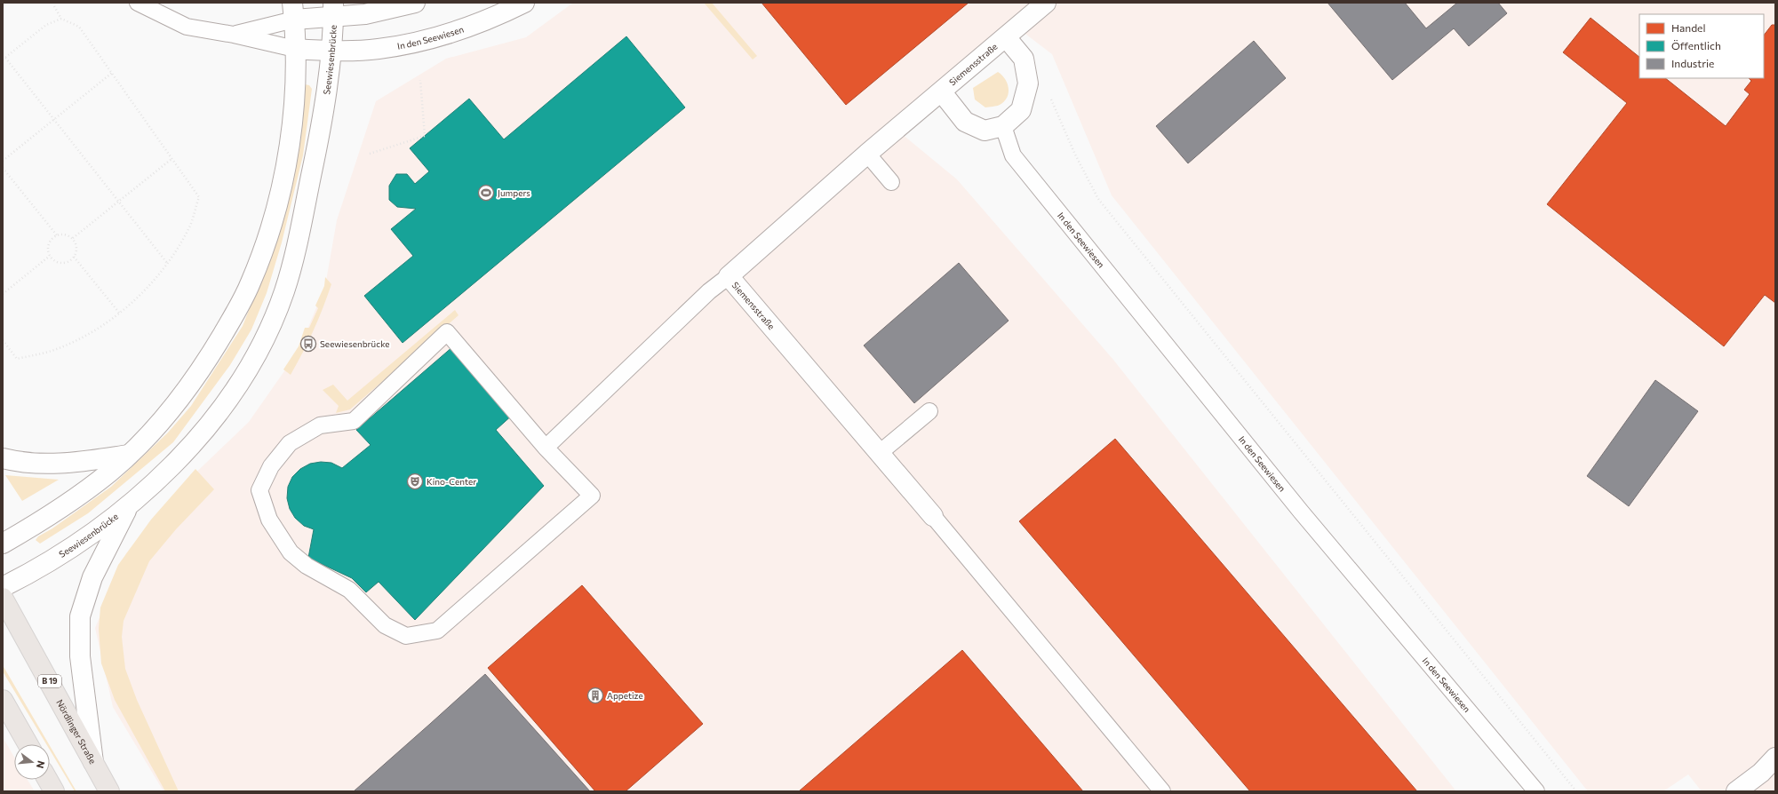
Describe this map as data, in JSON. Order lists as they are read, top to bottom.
{
  "streets": {
    "main road": ["B 19", "Nördlinger Straße"],
    "street": ["In den Seewiesen", "Seewiesenbrücke", "Siemensstraße"]
  },
  "crossings": [
    ["In den Seewiesen", "Seewiesenbrücke"],
    ["In den Seewiesen", "Siemensstraße"]
  ],
  "places": {
    "sports": ["Jumpers"],
    "bus stop": ["Seewiesenbrücke"],
    "theatre": ["Kino-Center"],
    "building": ["Appetize"]
  },
  "legend": ["Handel", "Öffentlich", "Industrie"],
  "north": "right"
}
